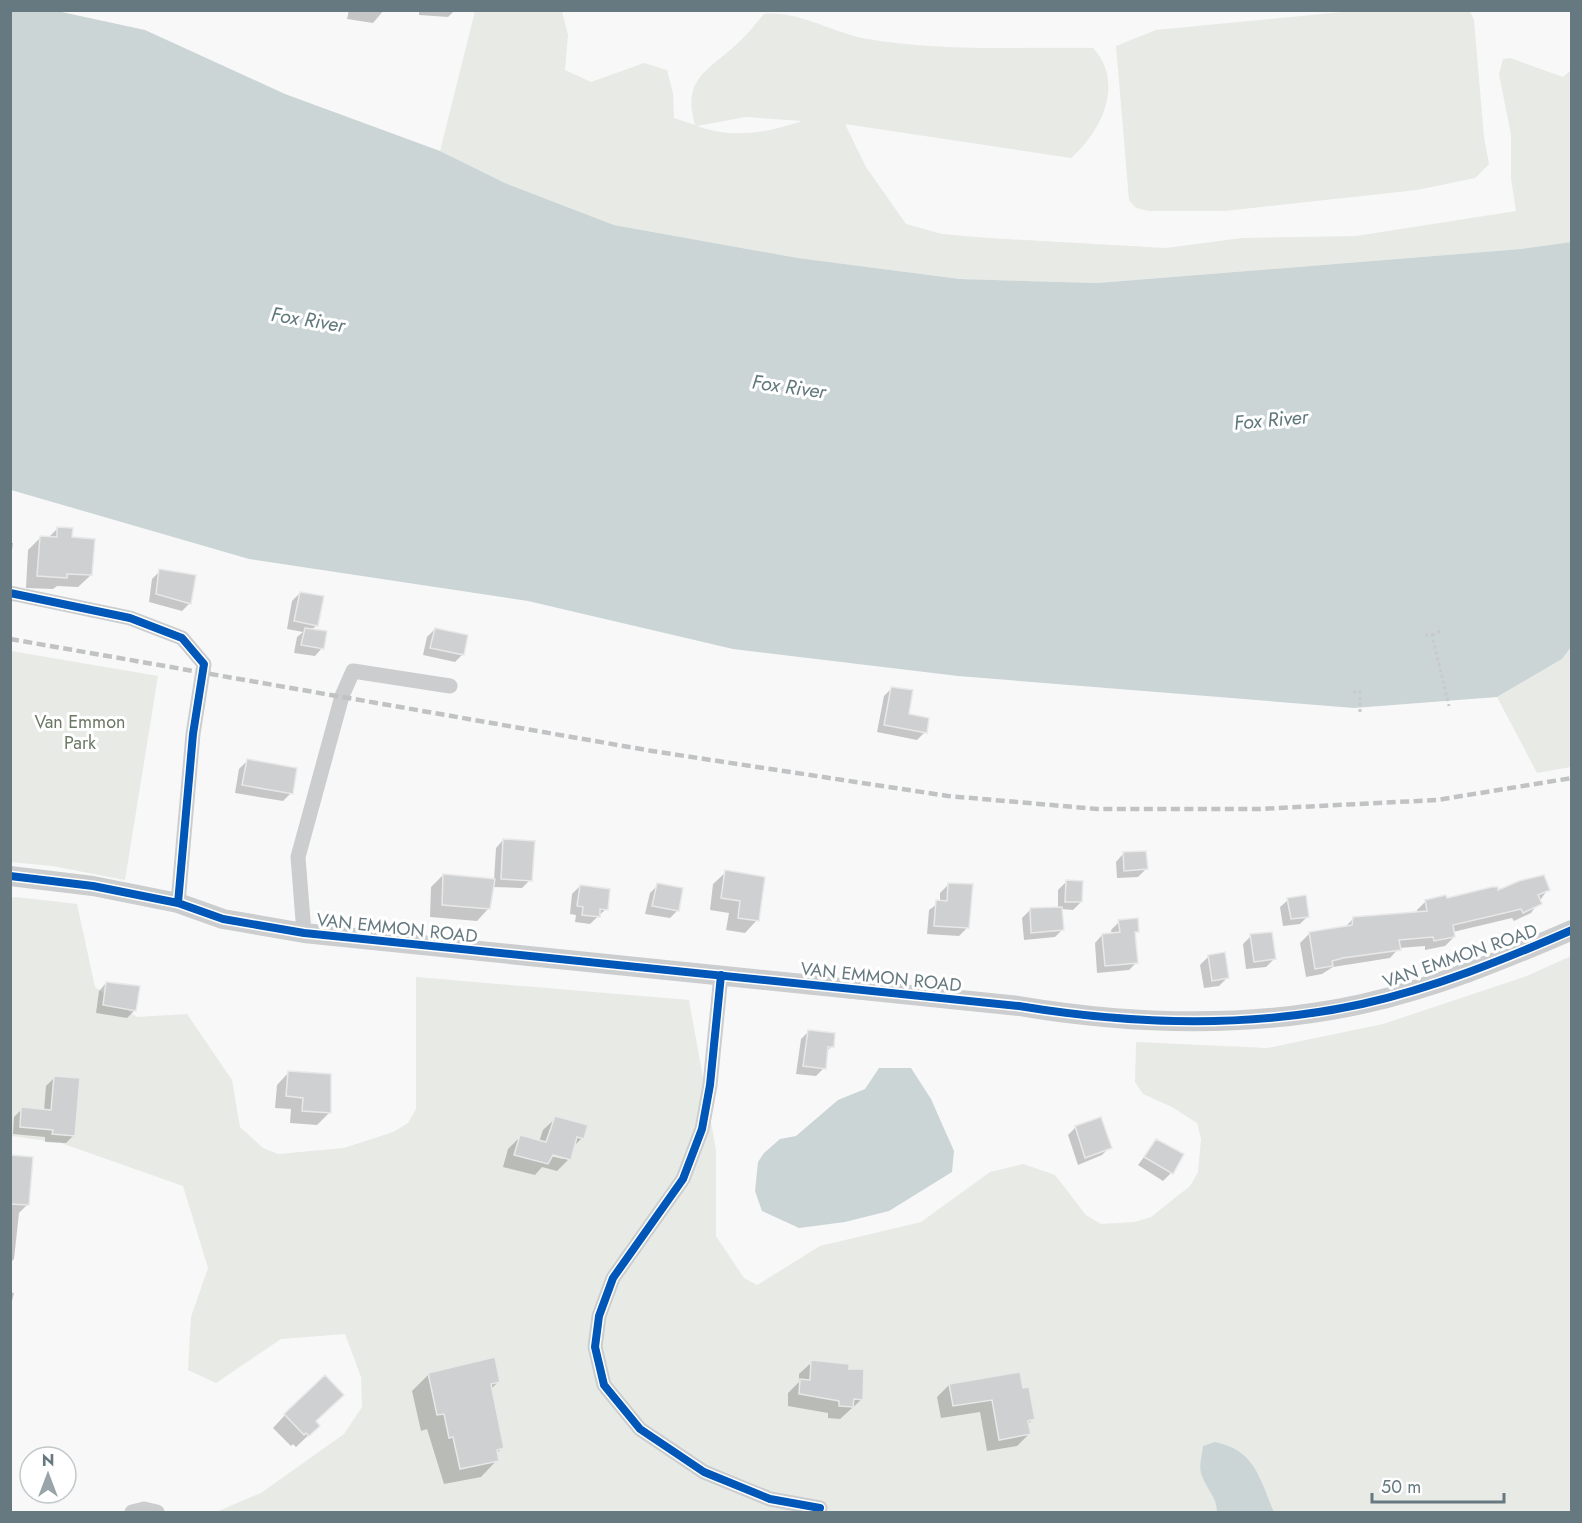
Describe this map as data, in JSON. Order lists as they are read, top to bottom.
{
  "streets": {
    "street": ["VAN EMMON ROAD"]
  },
  "water": ["Fox River"],
  "parks": ["Van Emmon Park"],
  "scale_bar": "50 m",
  "north": "top"
}
